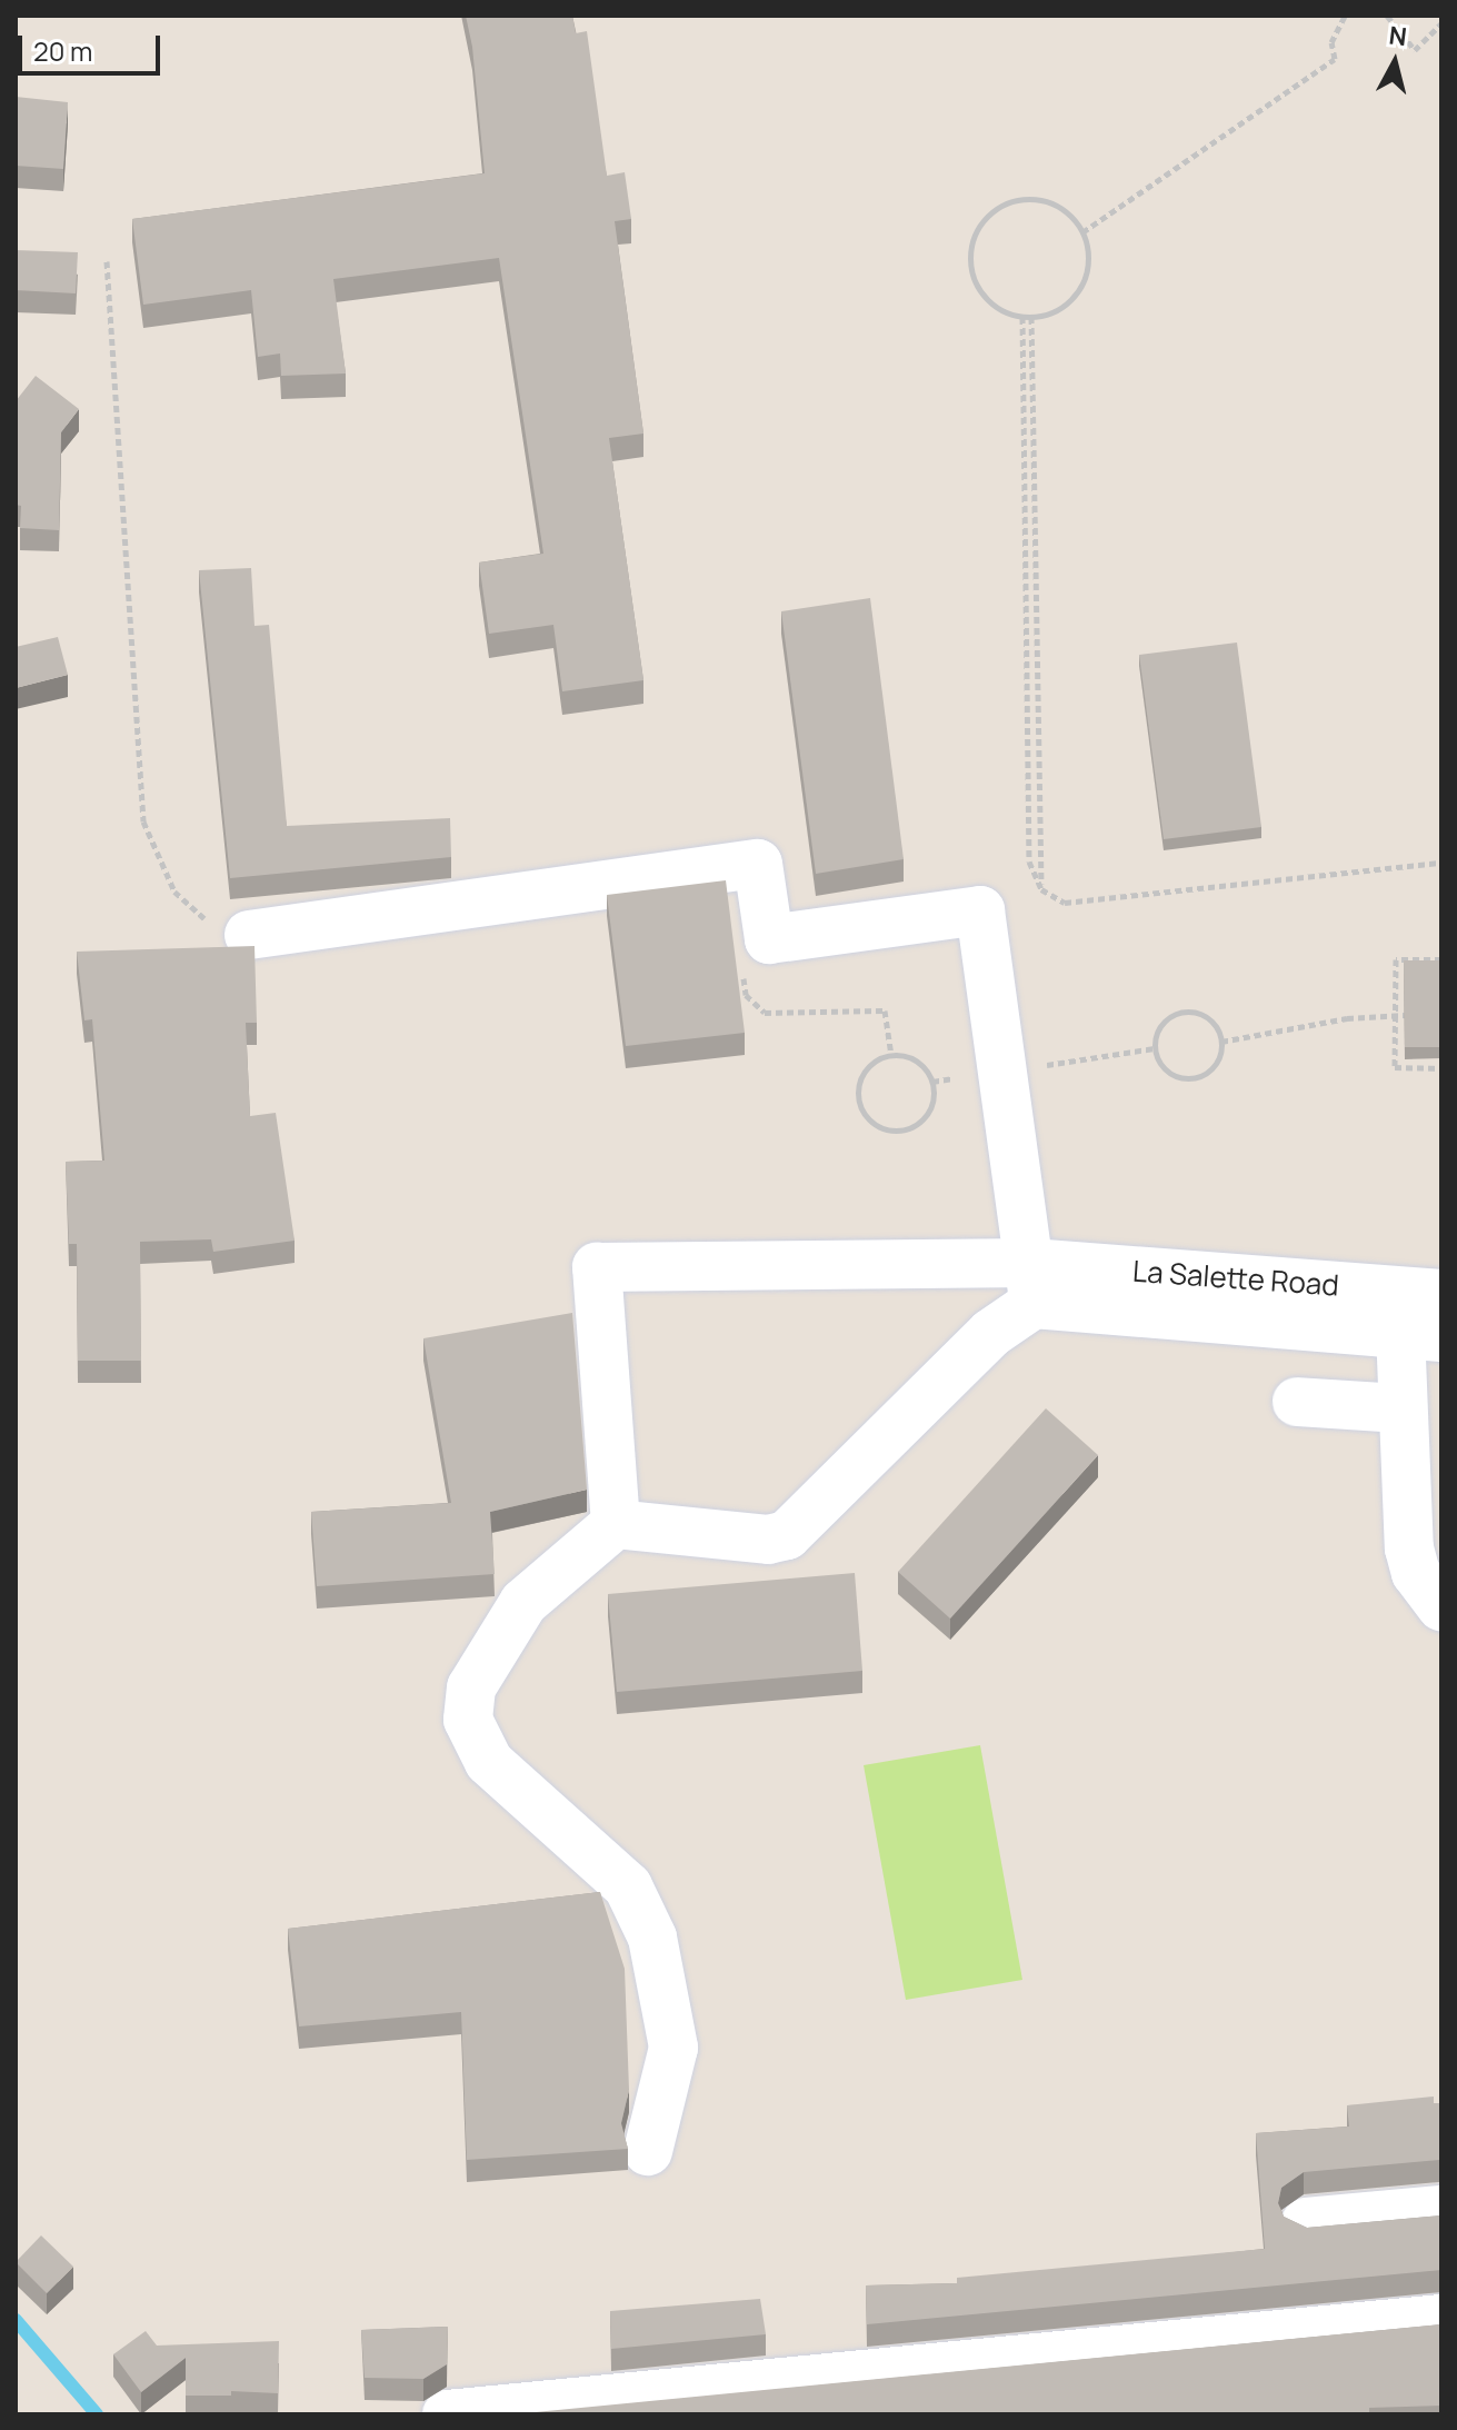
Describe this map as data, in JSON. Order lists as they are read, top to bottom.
{
  "streets": {
    "street": ["La Salette Road"]
  },
  "scale_bar": "20 m",
  "north": "top"
}
